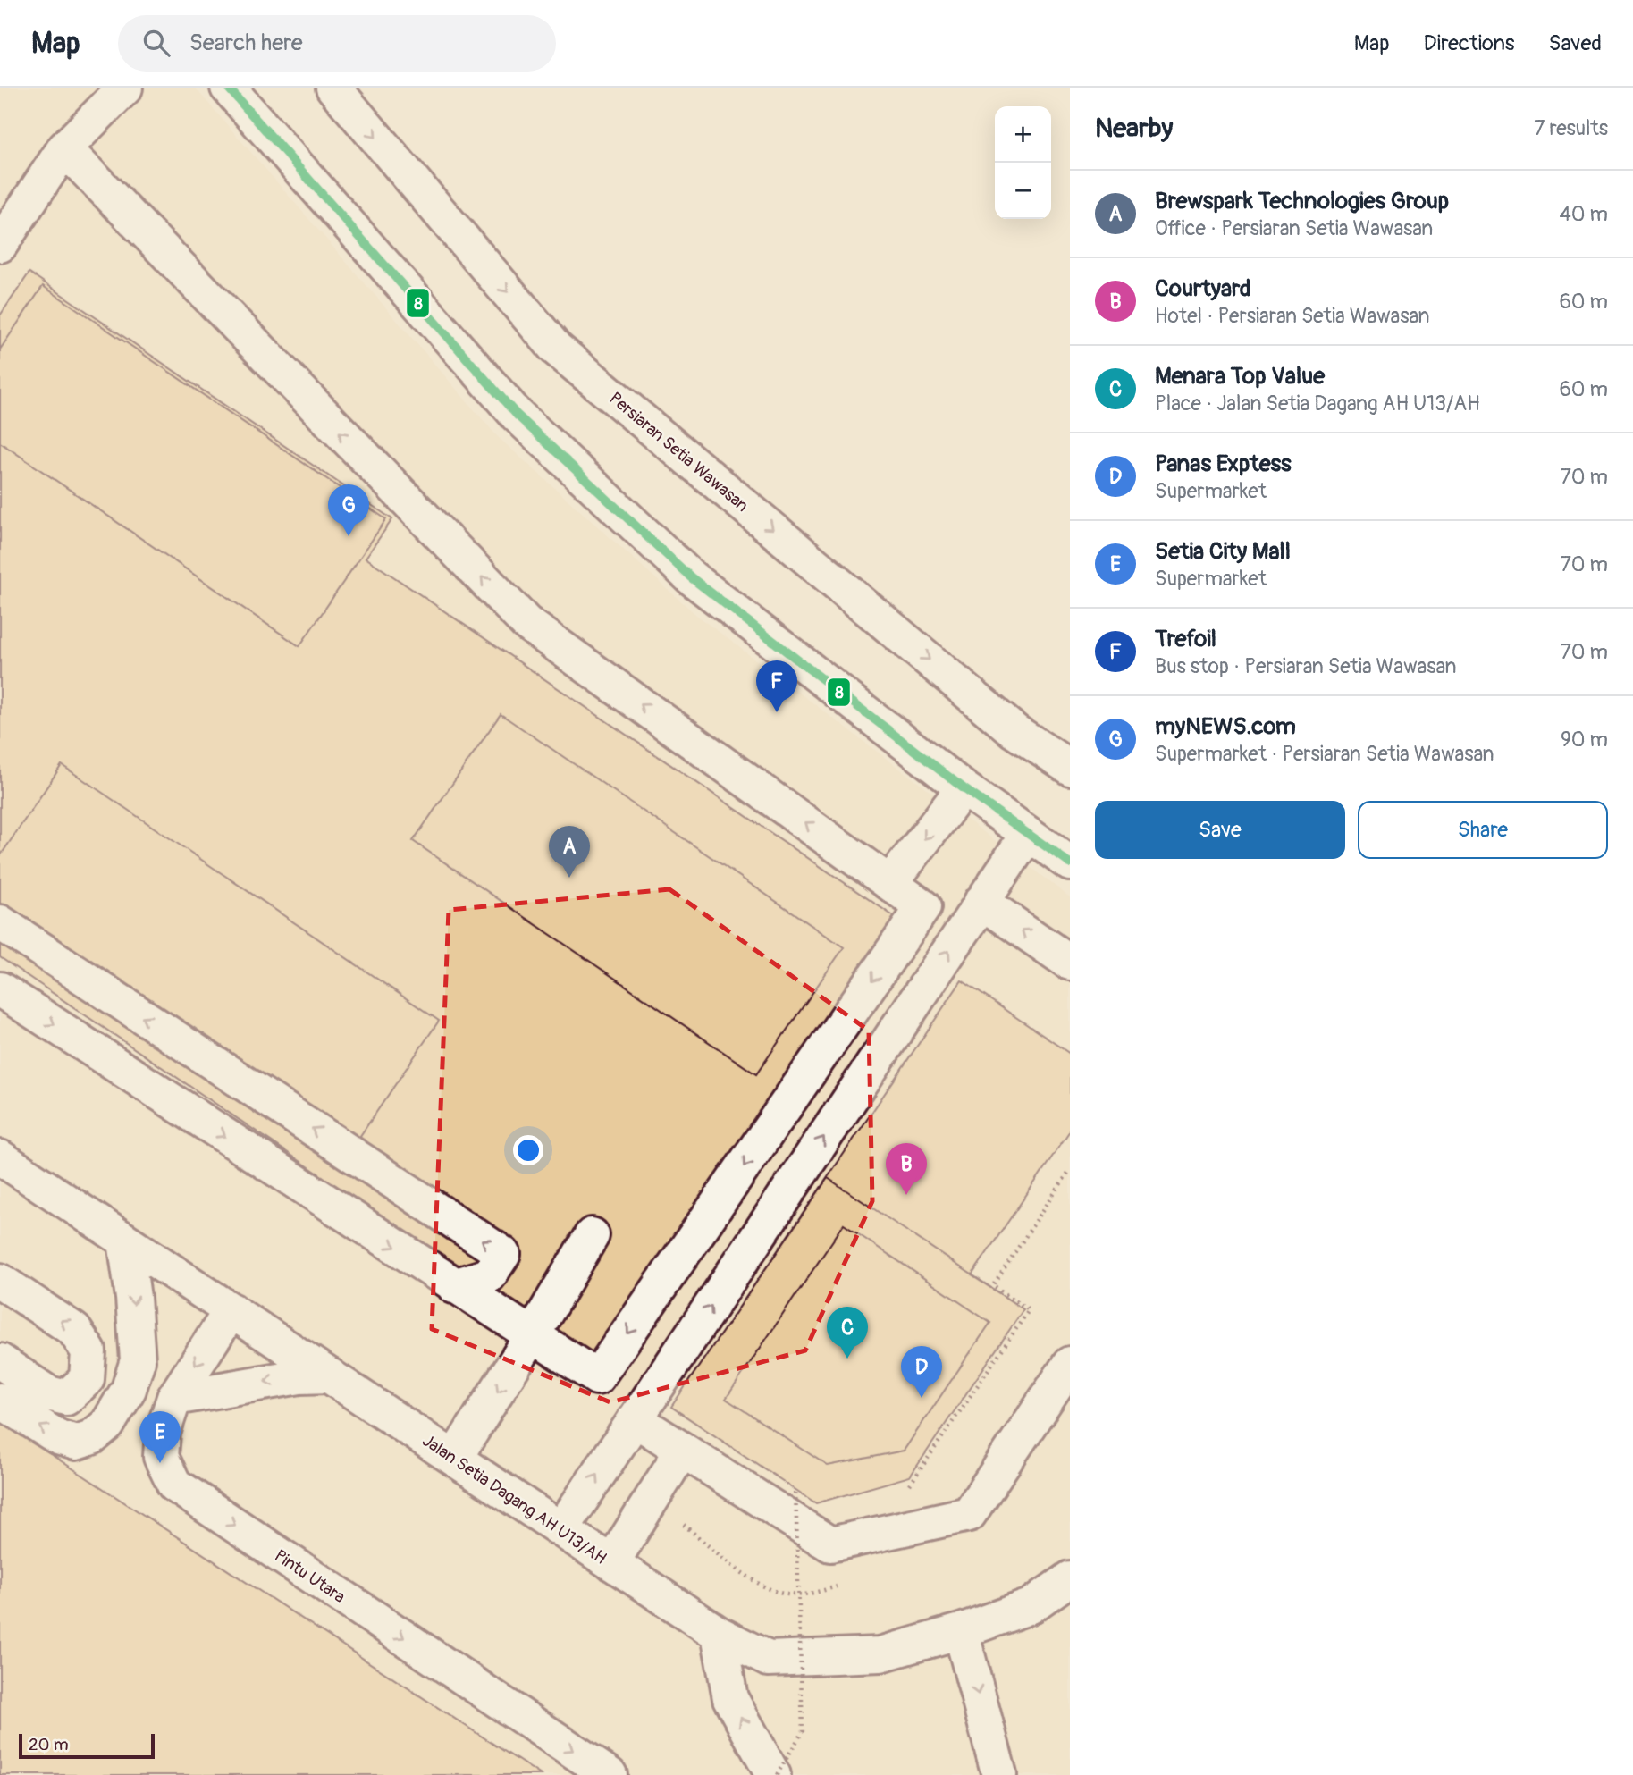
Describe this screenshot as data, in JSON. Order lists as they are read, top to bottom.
{
  "streets": {
    "street": ["Persiaran Setia Wawasan", "Jalan Setia Dagang AH U13/AH", "Pintu Utara"]
  },
  "crossings": [
    ["Jalan Setia Dagang AH U13/AH", "Pintu Utara"]
  ],
  "one_way": ["Pintu Utara"],
  "lines": ["transit line 8"],
  "scale_bar": "20 m",
  "page": {
    "header": "Map",
    "search": "Search here",
    "nav": ["Map", "Directions", "Saved"],
    "heading": ["Nearby", "7 results"],
    "map_buttons": ["+", "−"],
    "list": [
      {
        "mark": "A",
        "name": "Brewspark Technologies Group",
        "note": "Office · Persiaran Setia Wawasan",
        "value": "40 m"
      },
      {
        "mark": "B",
        "name": "Courtyard",
        "note": "Hotel · Persiaran Setia Wawasan",
        "value": "60 m"
      },
      {
        "mark": "C",
        "name": "Menara Top Value",
        "note": "Place · Jalan Setia Dagang AH U13/AH",
        "value": "60 m"
      },
      {
        "mark": "D",
        "name": "Panas Exptess",
        "note": "Supermarket",
        "value": "70 m"
      },
      {
        "mark": "E",
        "name": "Setia City Mall",
        "note": "Supermarket",
        "value": "70 m"
      },
      {
        "mark": "F",
        "name": "Trefoil",
        "note": "Bus stop · Persiaran Setia Wawasan",
        "value": "70 m"
      },
      {
        "mark": "G",
        "name": "myNEWS.com",
        "note": "Supermarket · Persiaran Setia Wawasan",
        "value": "90 m"
      }
    ],
    "pins": [
      "G",
      "F",
      "A",
      "B",
      "C",
      "D",
      "E"
    ],
    "buttons": ["Save", "Share"],
    "scale": "20 m"
  }
}
